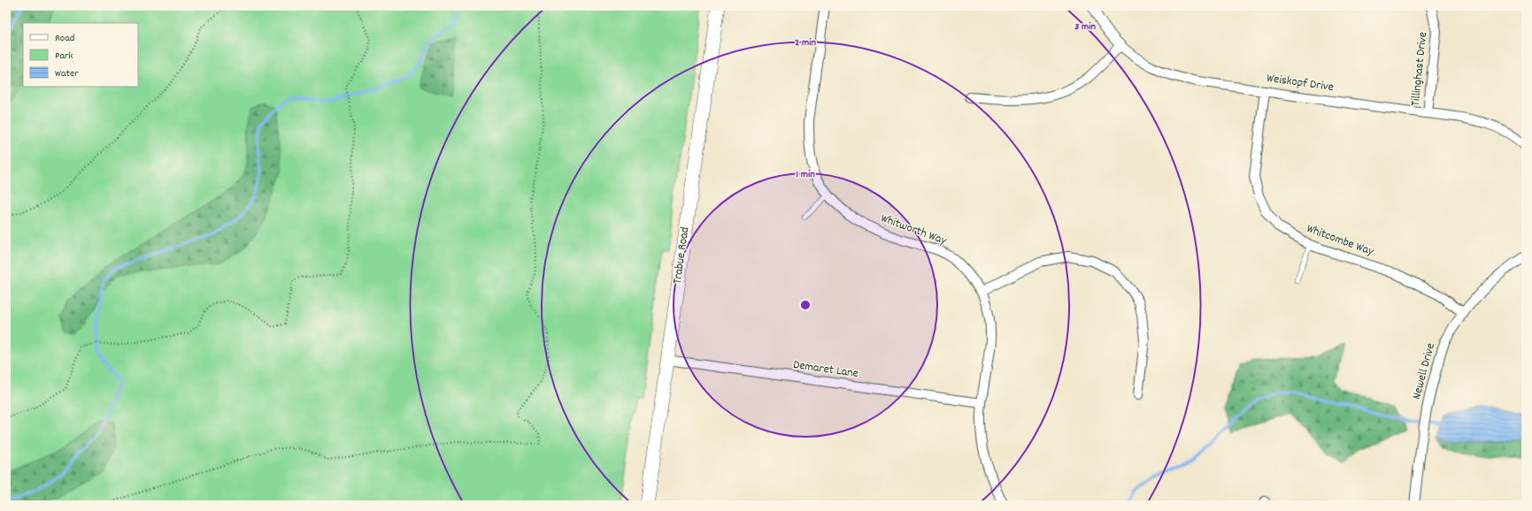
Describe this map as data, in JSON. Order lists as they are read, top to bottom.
{
  "streets": {
    "main road": ["Trabue Road"],
    "street": [
      "Tillinghast Drive",
      "Weiskopf Drive",
      "Whitworth Way",
      "Whitcombe Way",
      "Demaret Lane",
      "Newell Drive"
    ]
  },
  "crossings": [
    ["Tillinghast Drive", "Weiskopf Drive"],
    ["Weiskopf Drive", "Whitcombe Way"],
    ["Whitworth Way", "Demaret Lane"],
    ["Whitcombe Way", "Newell Drive"],
    ["Trabue Road", "Demaret Lane"]
  ],
  "legend": ["Road", "Park", "Water"],
  "rings": ["3 min", "2 min", "1 min"]
}
